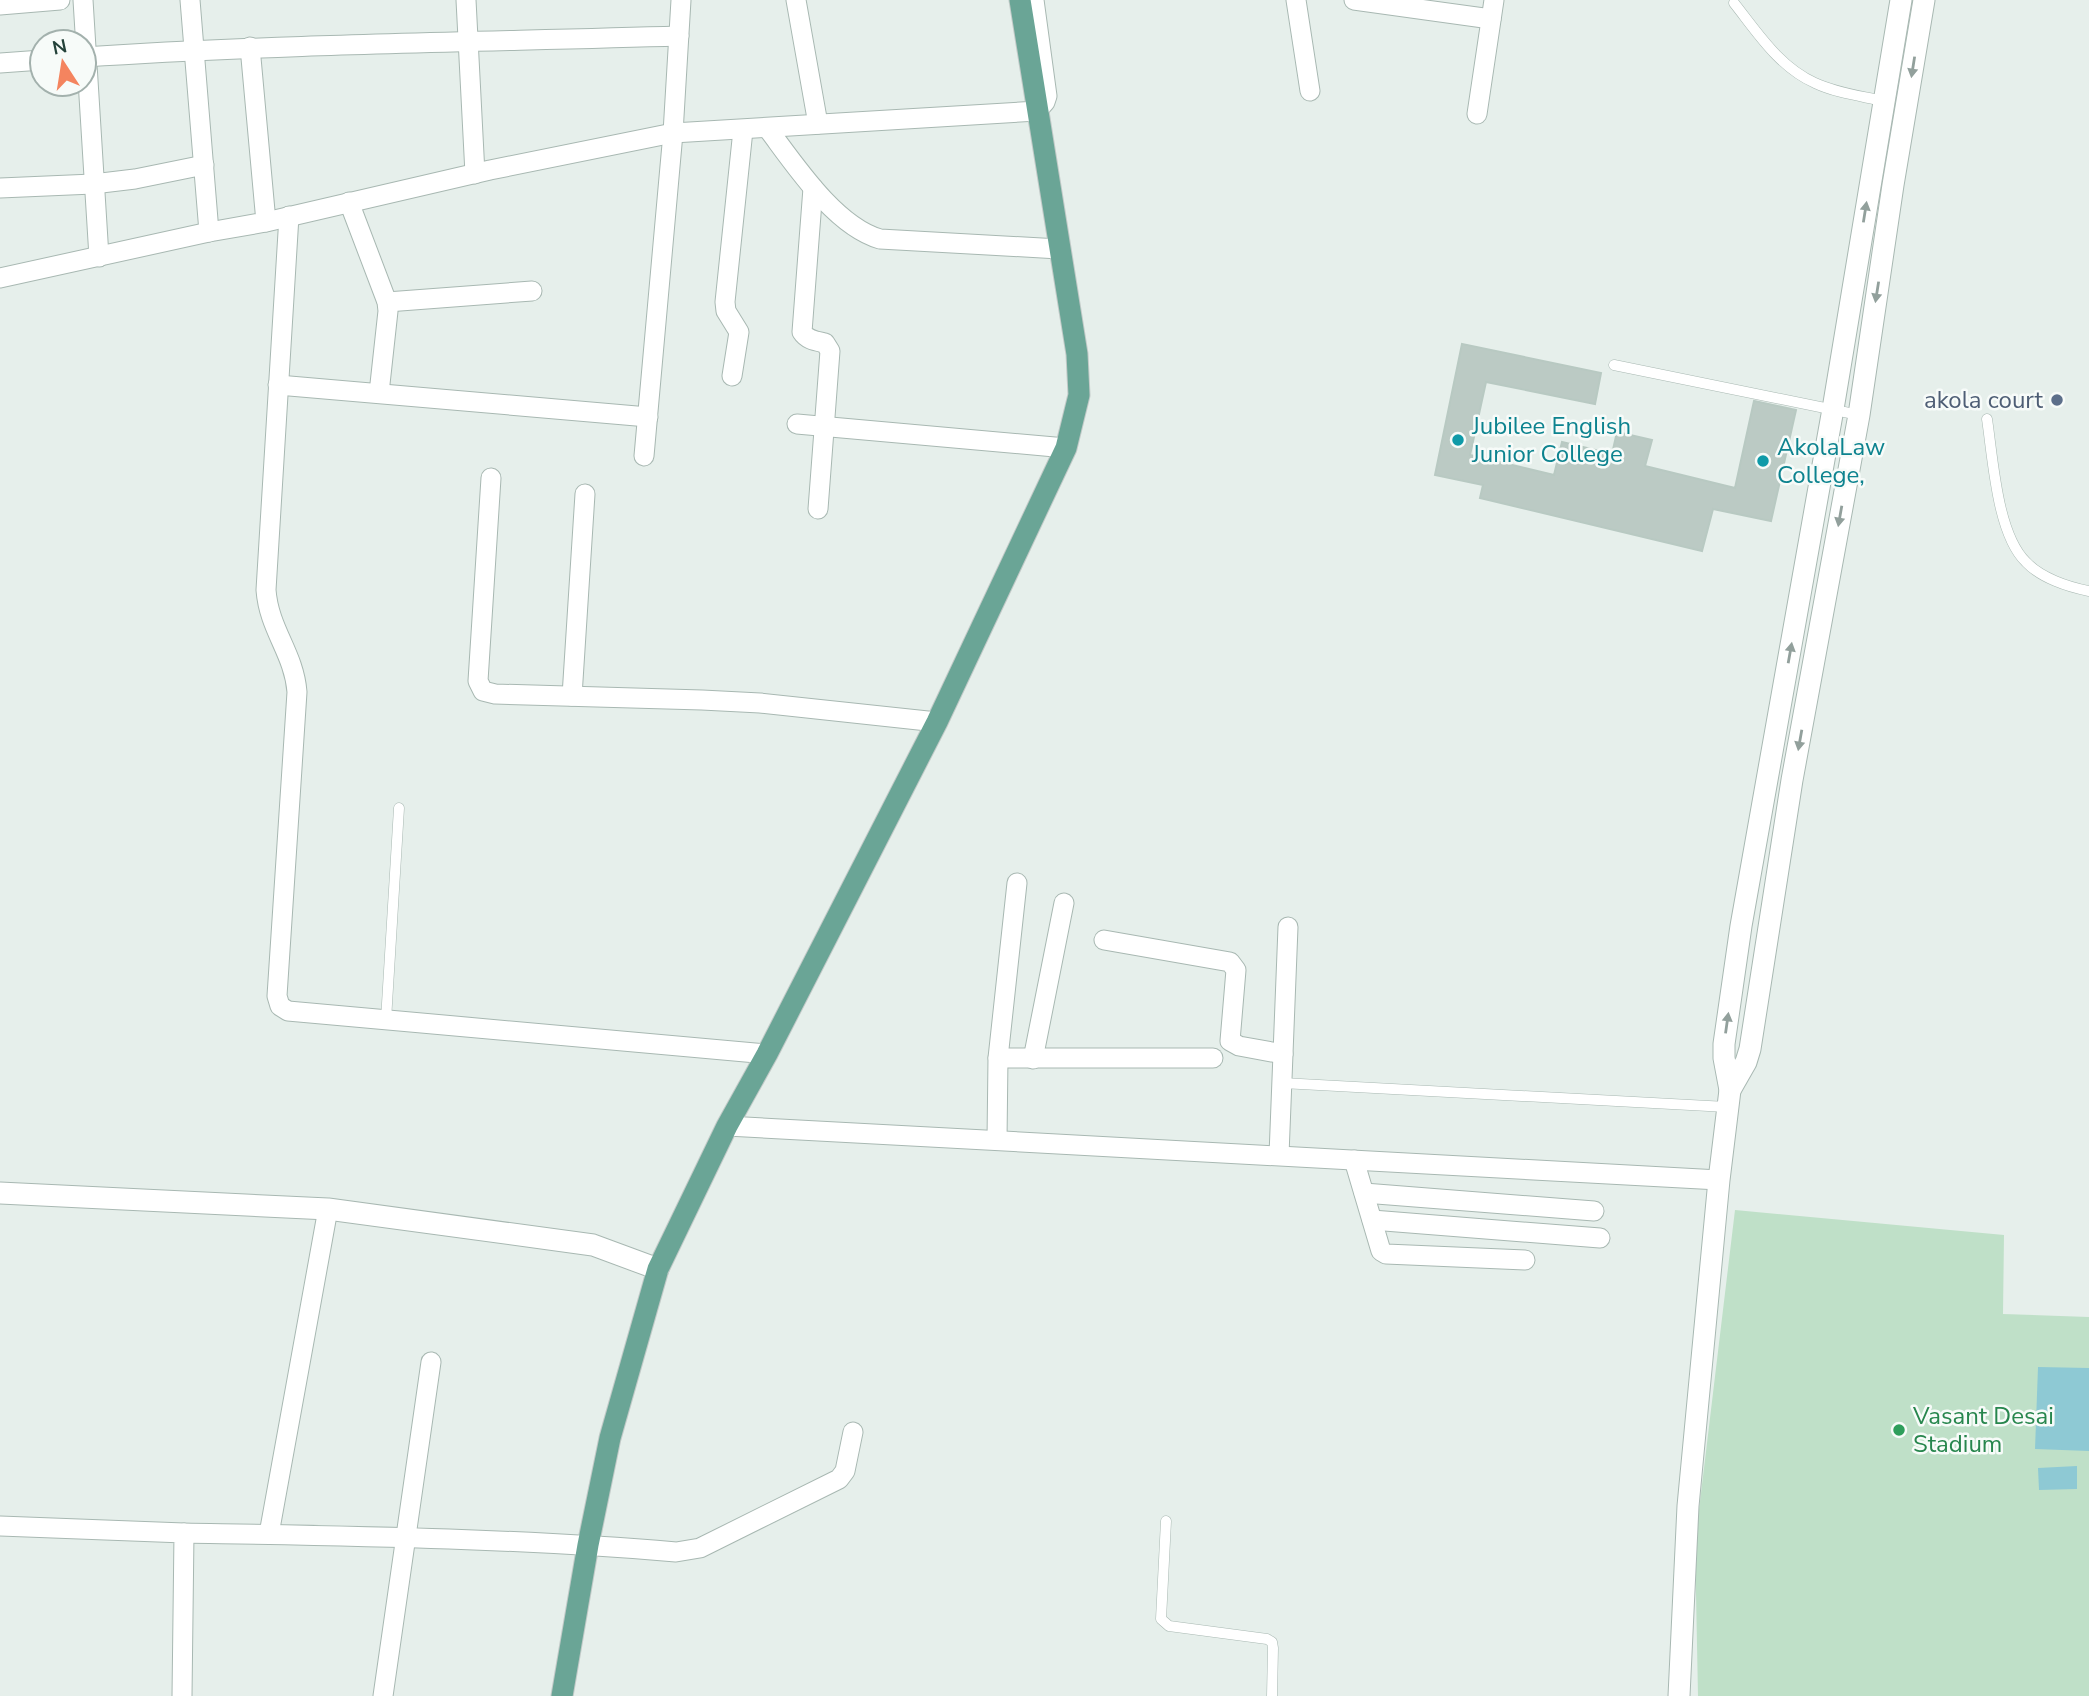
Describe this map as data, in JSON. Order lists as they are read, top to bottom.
{
  "places": [
    "akola court",
    "Jubilee English Junior College",
    "AkolaLaw College,",
    "Vasant Desai Stadium"
  ],
  "north": "top"
}
